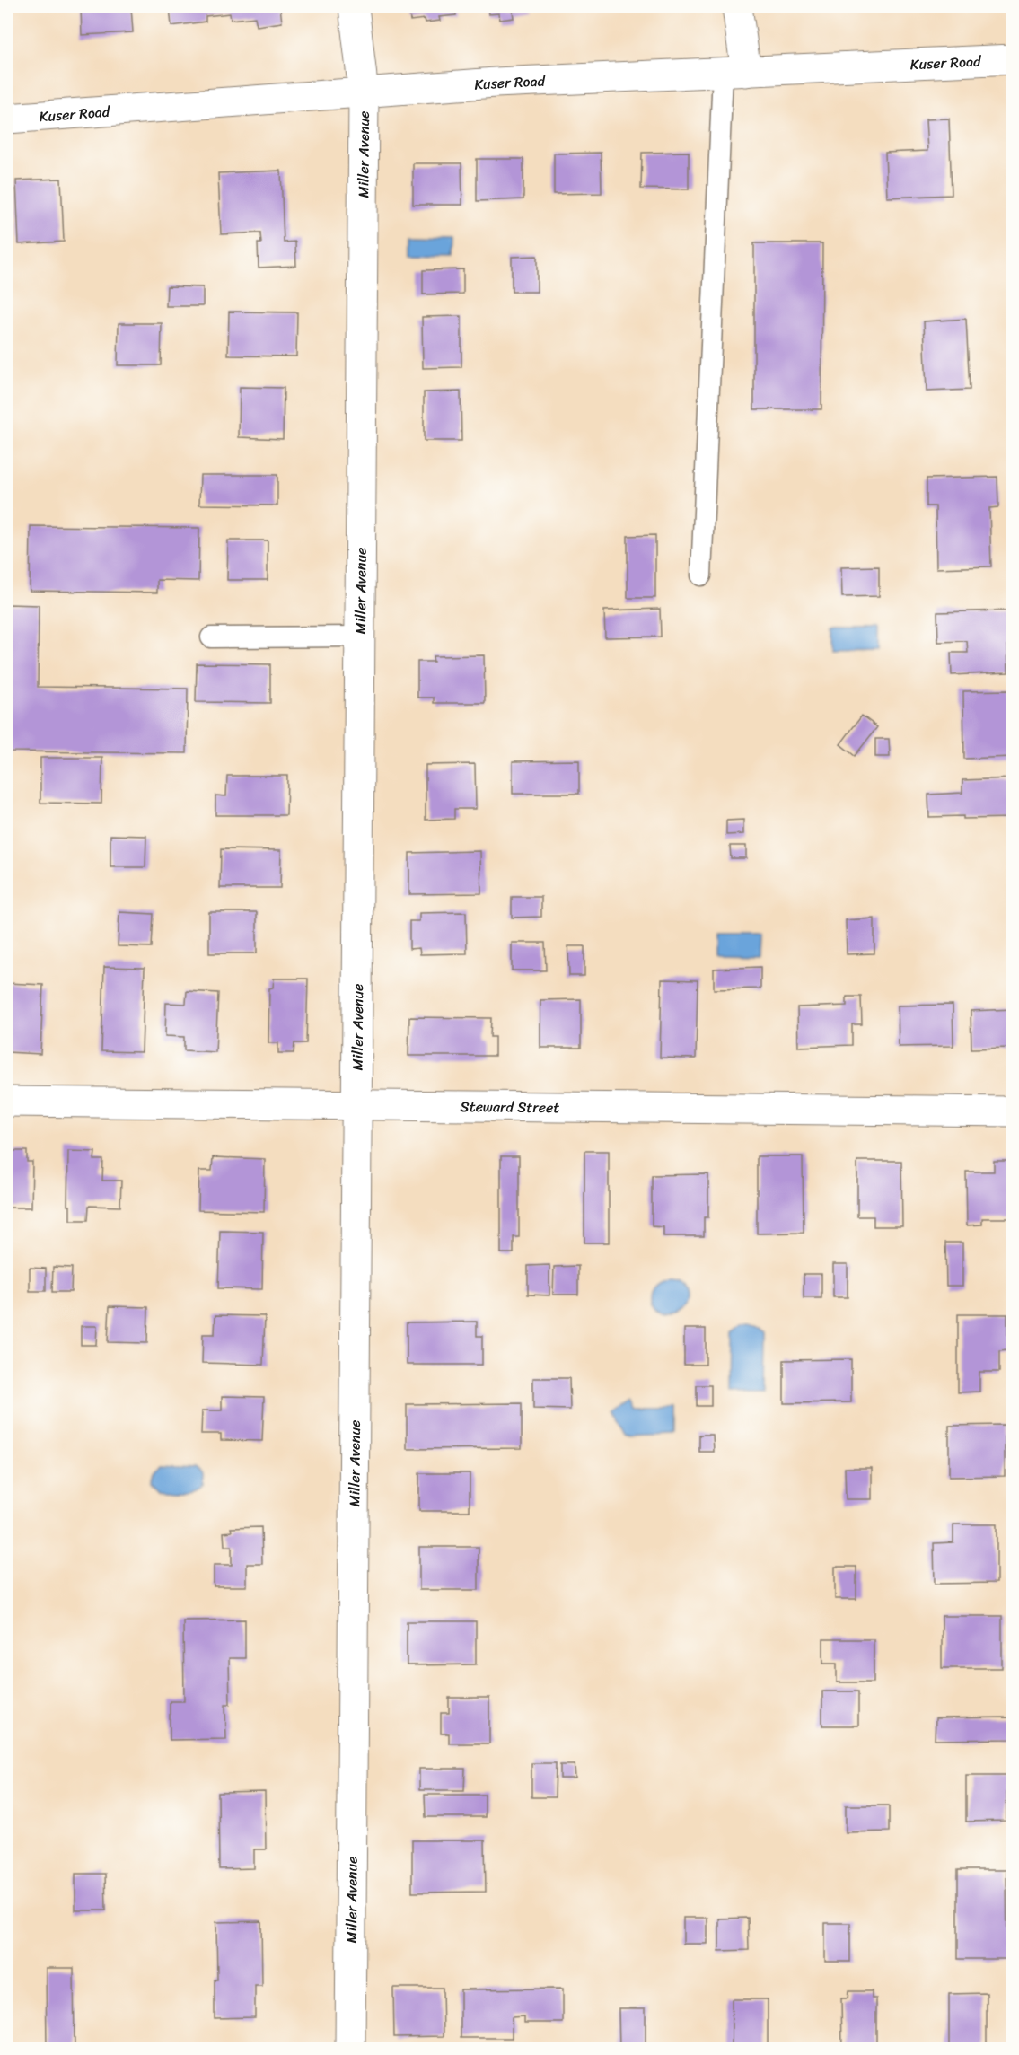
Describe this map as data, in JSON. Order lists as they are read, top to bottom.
{
  "streets": {
    "street": ["Kuser Road", "Miller Avenue", "Steward Street"]
  },
  "crossings": [
    ["Kuser Road", "Miller Avenue"],
    ["Miller Avenue", "Steward Street"]
  ]
}
